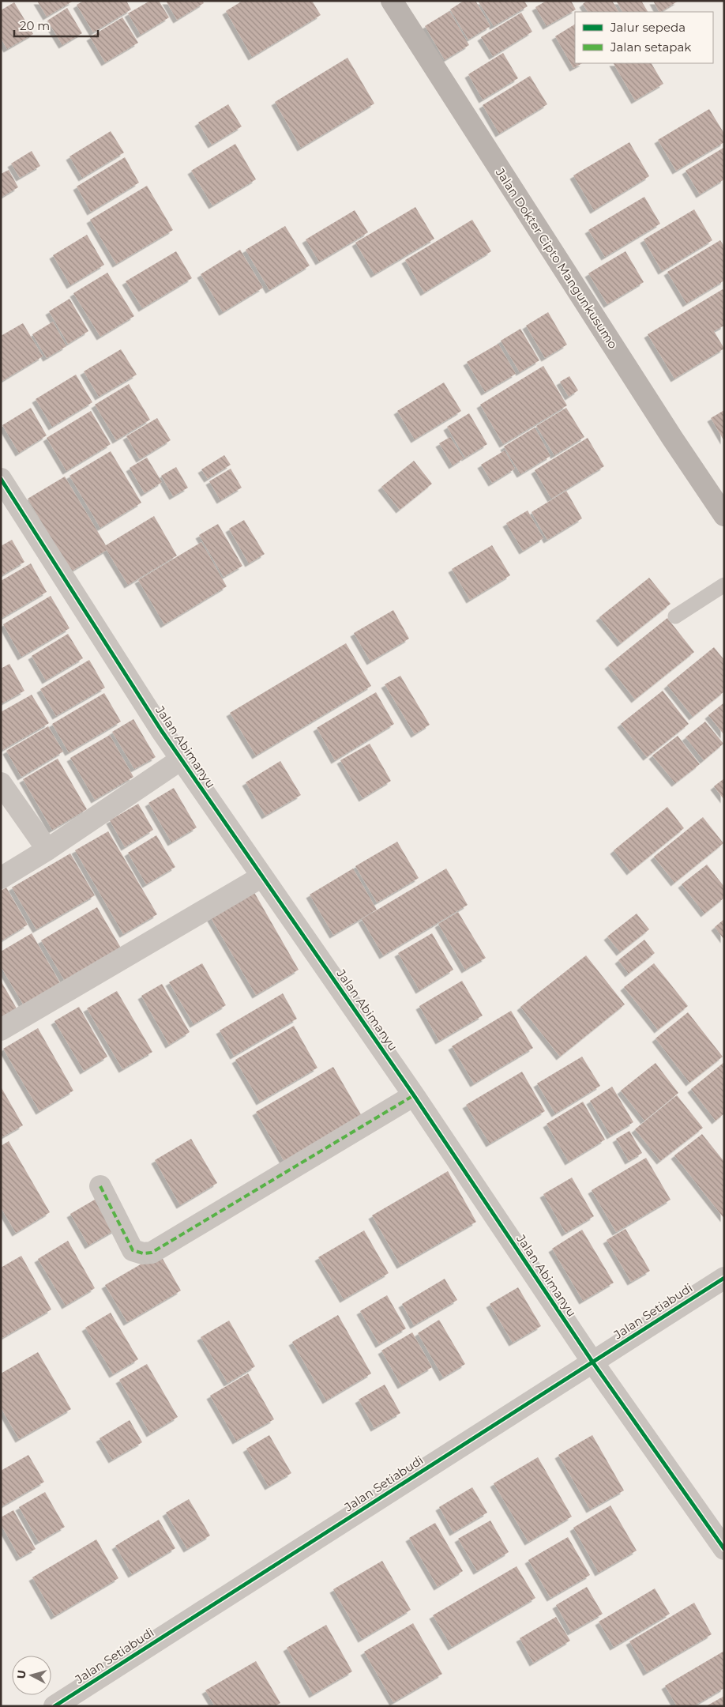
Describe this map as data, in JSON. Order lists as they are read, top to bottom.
{
  "streets": {
    "street": ["Jalan Dokter Cipto Mangunkusumo", "Jalan Abimanyu", "Jalan Setiabudi"]
  },
  "crossings": [
    ["Jalan Abimanyu", "Jalan Setiabudi"]
  ],
  "legend": ["Jalur sepeda", "Jalan setapak"],
  "scale_bar": "20 m",
  "north": "left"
}
